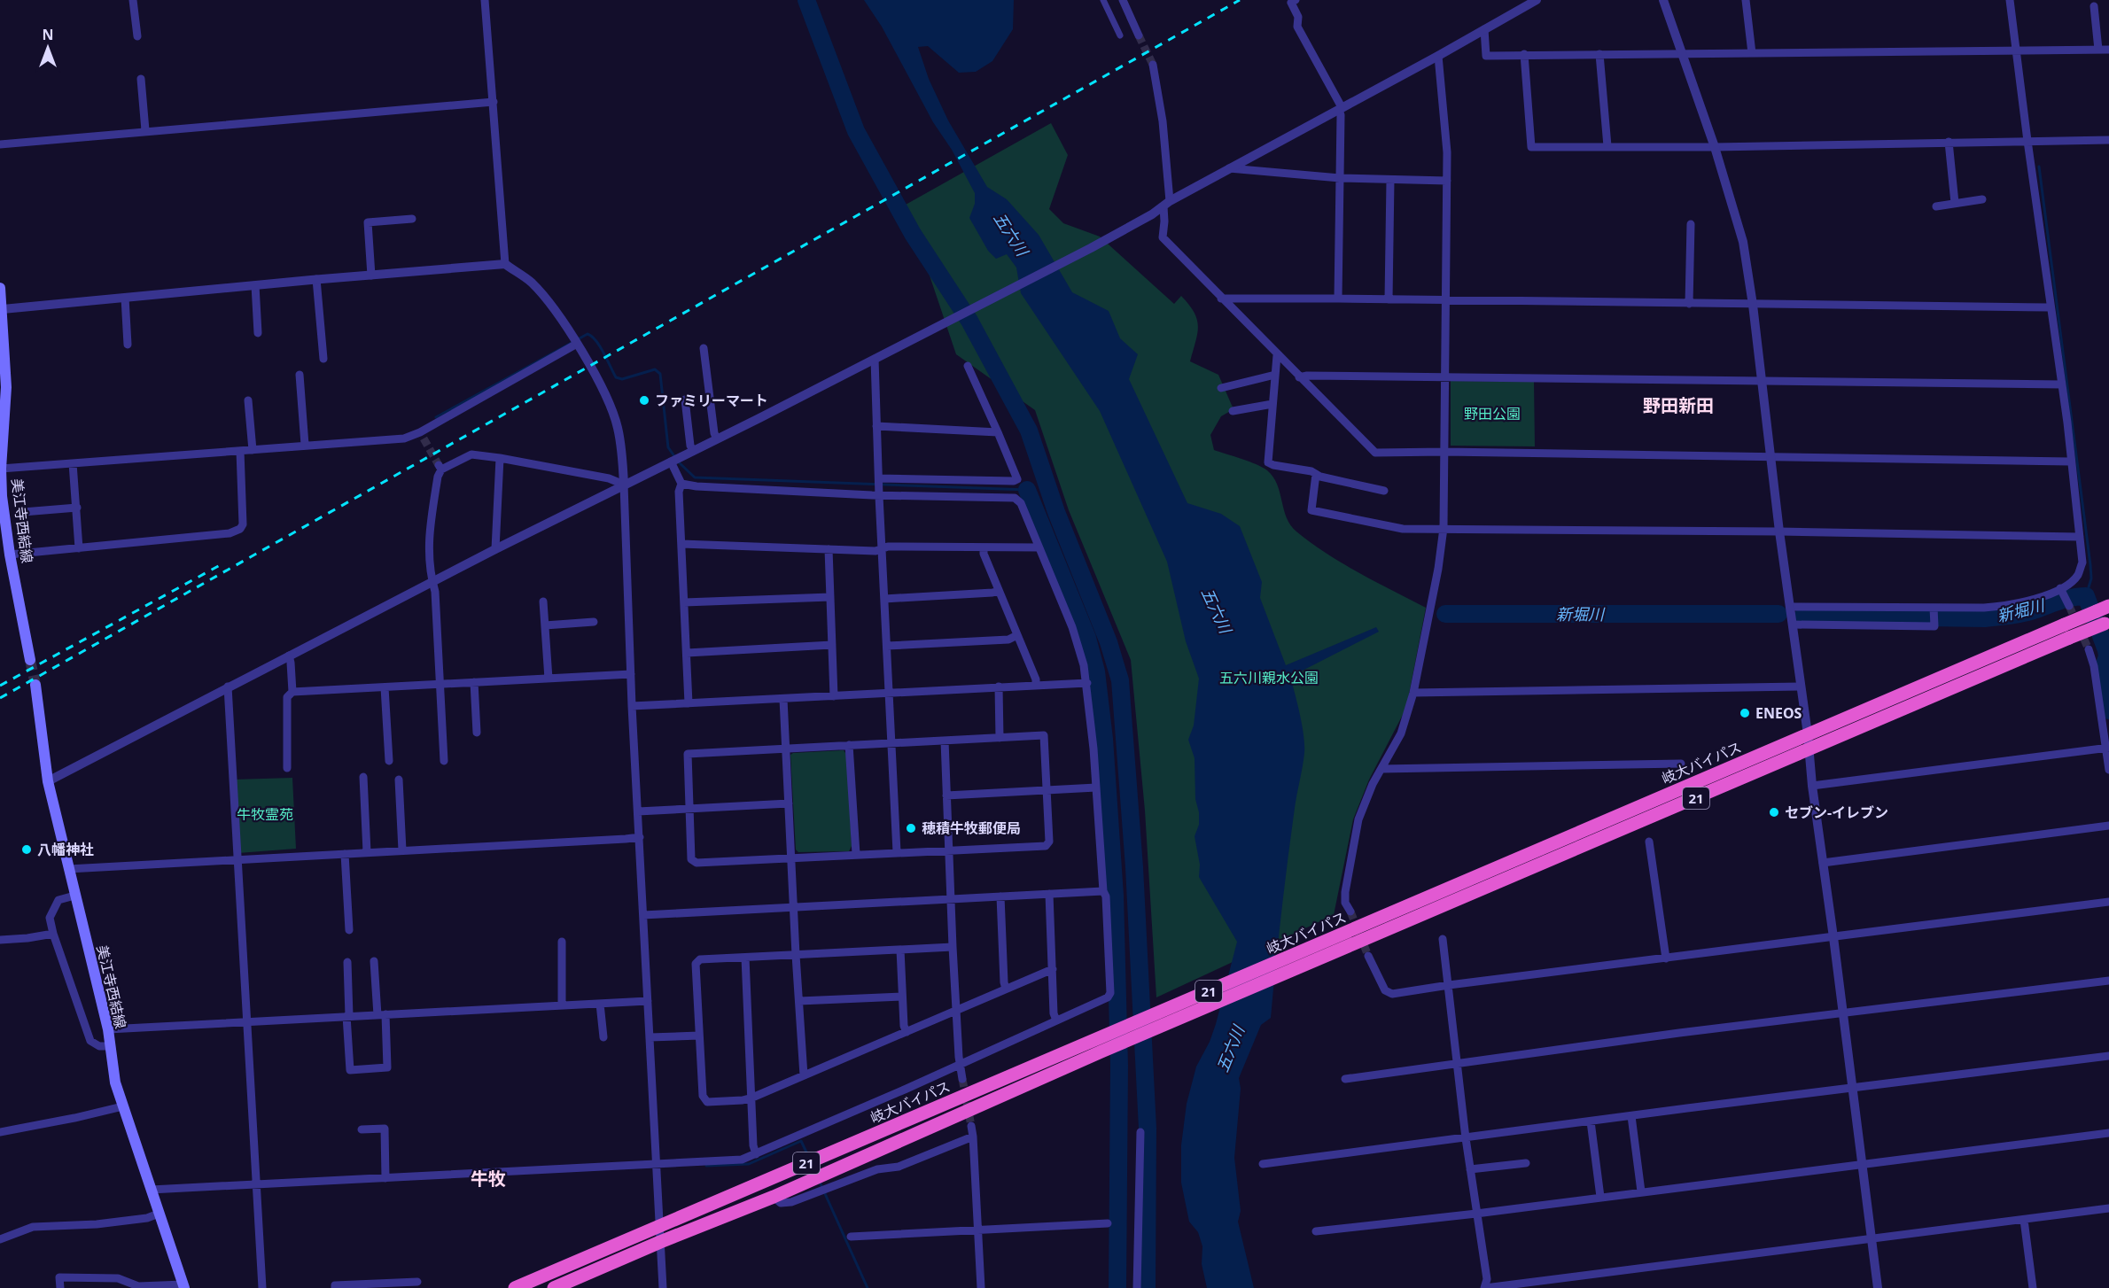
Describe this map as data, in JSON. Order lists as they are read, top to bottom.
{
  "streets": {
    "highway": ["岐大バイパス", "21"],
    "main road": ["美江寺西結線"]
  },
  "districts": ["野田新田", "牛牧"],
  "water": ["五六川", "新堀川"],
  "parks": ["野田公園", "五六川親水公園", "牛牧霊苑"],
  "places": [
    "ファミリーマート",
    "ENEOS",
    "セブン-イレブン",
    "穂積牛牧郵便局",
    "八幡神社"
  ],
  "north": "top"
}
